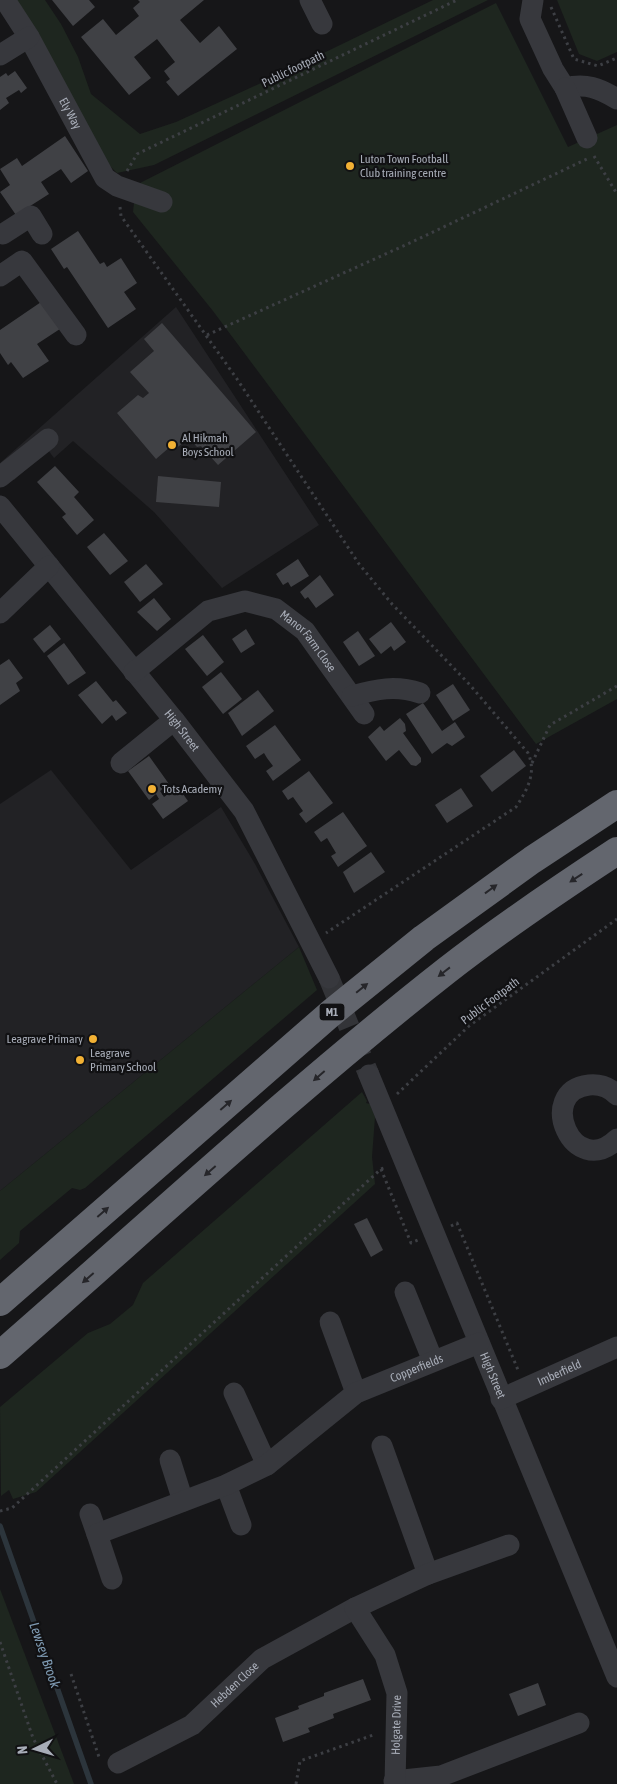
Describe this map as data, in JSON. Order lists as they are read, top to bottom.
{
  "streets": {
    "highway": ["M1"],
    "street": [
      "Ely Way",
      "Manor Farm Close",
      "High Street",
      "Copperfields",
      "Imberfield",
      "Hebden Close",
      "Holgate Drive"
    ],
    "path": ["Public footpath", "Public Footpath"]
  },
  "crossings": [
    ["Public footpath", "Ely Way"],
    ["Manor Farm Close", "High Street"],
    ["High Street", "Public Footpath"],
    ["High Street", "Copperfields"],
    ["High Street", "Imberfield"],
    ["Hebden Close", "Holgate Drive"]
  ],
  "water": ["Lewsey Brook"],
  "places": [
    "Luton Town Football Club training centre",
    "Al Hikmah Boys School",
    "Tots Academy",
    "Leagrave Primary",
    "Leagrave Primary School"
  ],
  "north": "left"
}
